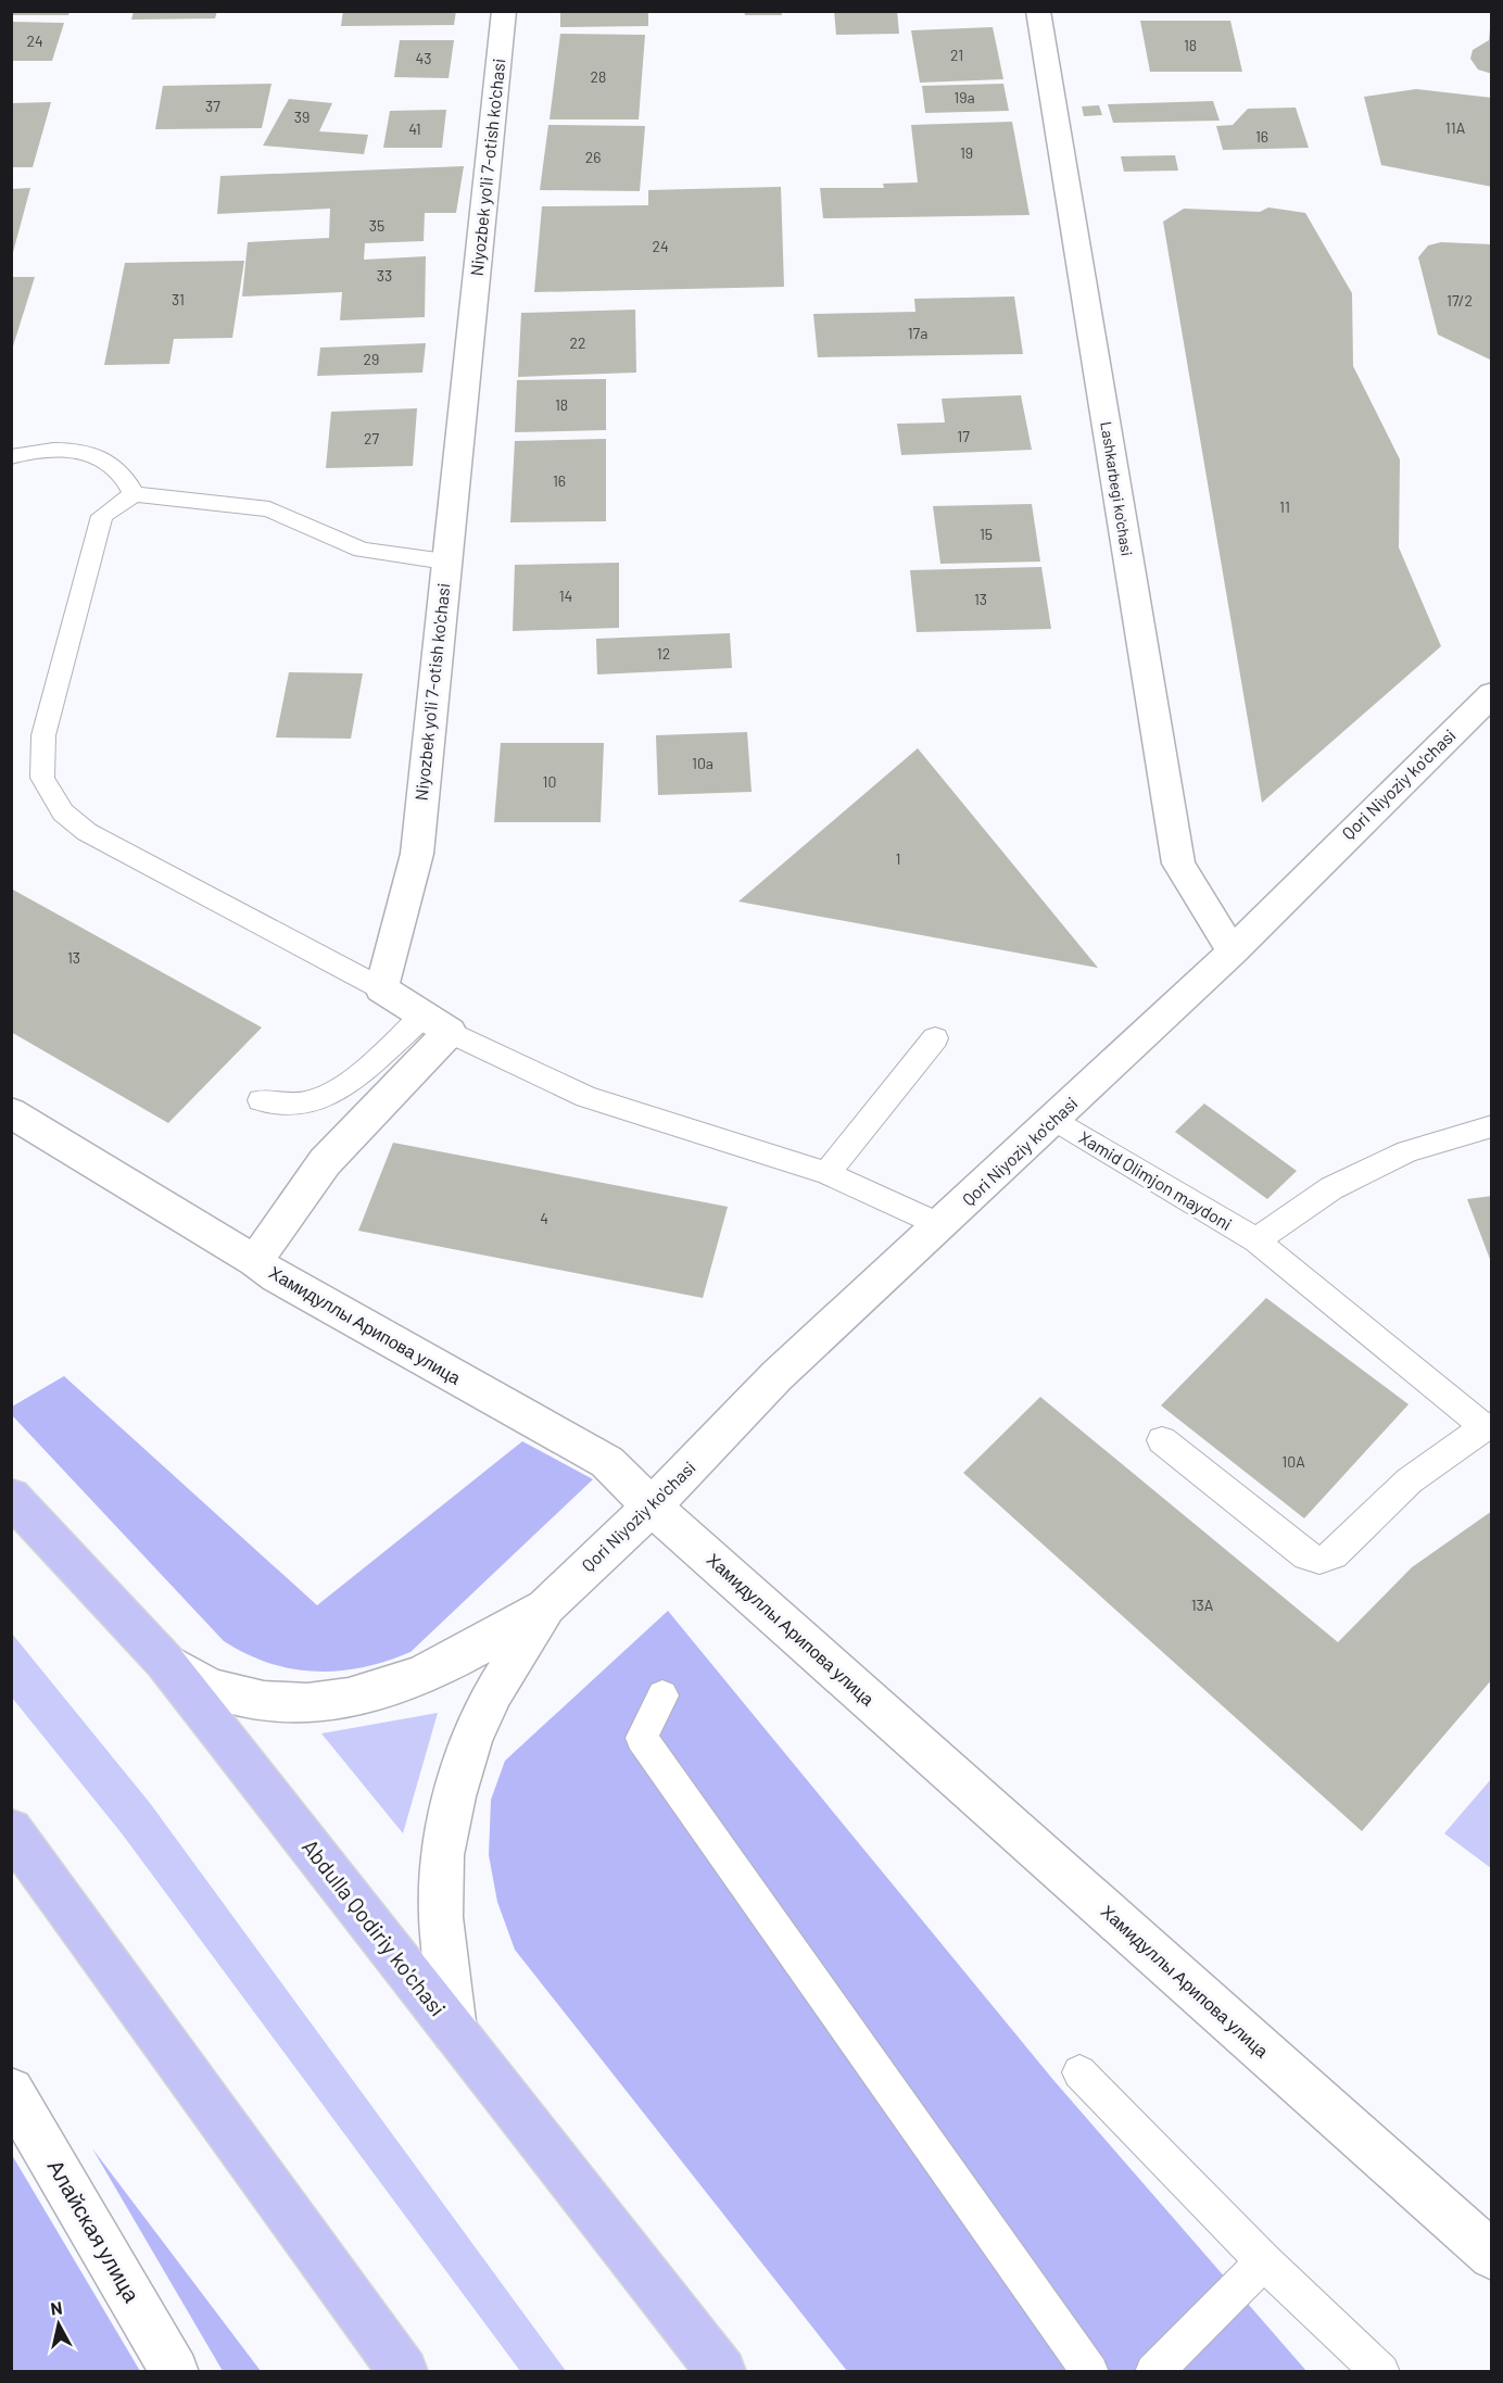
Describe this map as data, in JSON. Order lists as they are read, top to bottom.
{
  "streets": {
    "main road": ["Abdulla Qodiriy ko'chasi"],
    "street": [
      "Niyozbek yo'li 7-otish ko'chasi",
      "Lashkarbegi ko'chasi",
      "Qori Niyoziy ko'chasi",
      "Хамидуллы Арипова улица",
      "Алайская улица"
    ],
    "lane": ["Xamid Olimjon maydoni"]
  },
  "crossings": [
    ["Lashkarbegi ko'chasi", "Qori Niyoziy ko'chasi"],
    ["Qori Niyoziy ko'chasi", "Xamid Olimjon maydoni"],
    ["Qori Niyoziy ko'chasi", "Хамидуллы Арипова улица"],
    ["Qori Niyoziy ko'chasi", "Abdulla Qodiriy ko'chasi"]
  ],
  "house_numbers": [
    "24",
    "18",
    "21",
    "43",
    "28",
    "19a",
    "37",
    "39",
    "11A",
    "41",
    "16",
    "19",
    "26",
    "35",
    "24",
    "33",
    "31",
    "17/2",
    "17a",
    "22",
    "29",
    "18",
    "17",
    "27",
    "16",
    "11",
    "15",
    "14",
    "13",
    "12",
    "10a",
    "10",
    "1",
    "13",
    "4",
    "10A",
    "13A"
  ],
  "north": "top"
}
